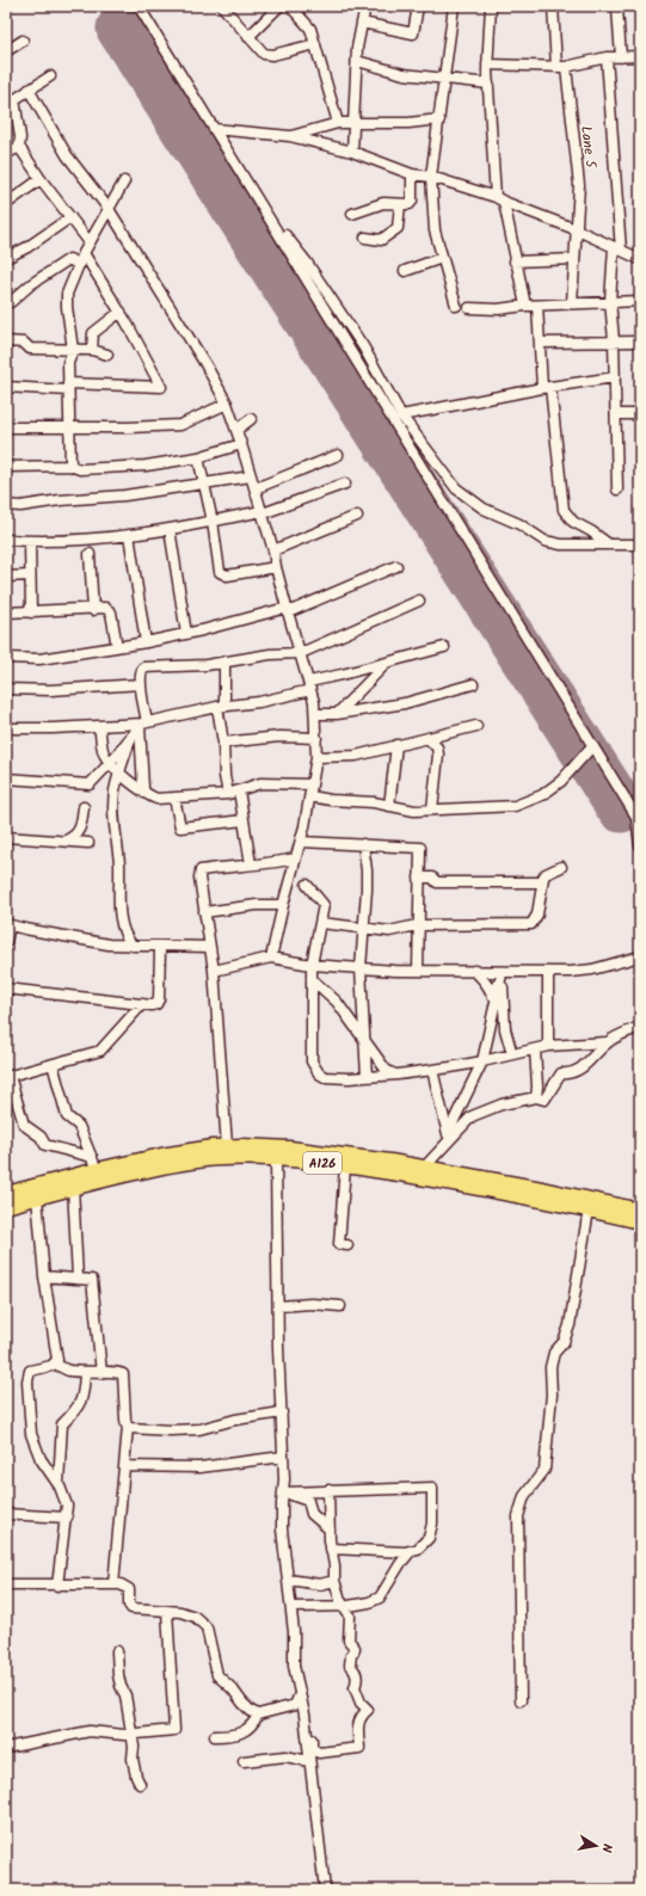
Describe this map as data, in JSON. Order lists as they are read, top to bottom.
{
  "streets": {
    "highway": ["A126"],
    "street": ["Lane 5"]
  },
  "north": "right"
}
